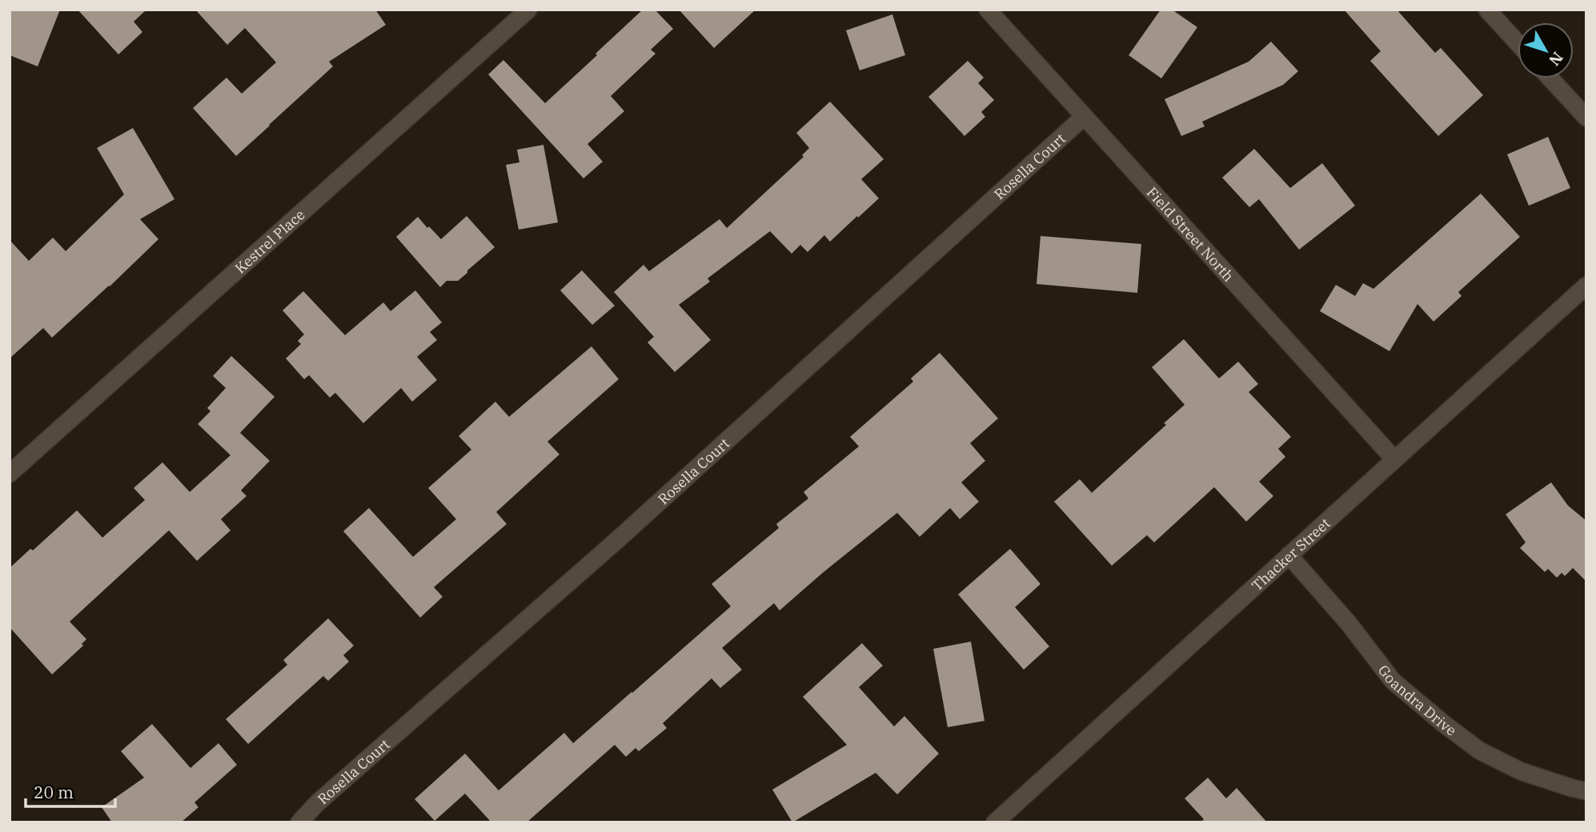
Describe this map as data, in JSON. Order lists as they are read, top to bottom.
{
  "streets": {
    "street": [
      "Rosella Court",
      "Field Street North",
      "Kestrel Place",
      "Thacker Street",
      "Goandra Drive"
    ]
  },
  "crossings": [
    ["Rosella Court", "Field Street North"],
    ["Field Street North", "Thacker Street"],
    ["Thacker Street", "Goandra Drive"]
  ],
  "scale_bar": "20 m",
  "north": "bottom right"
}
